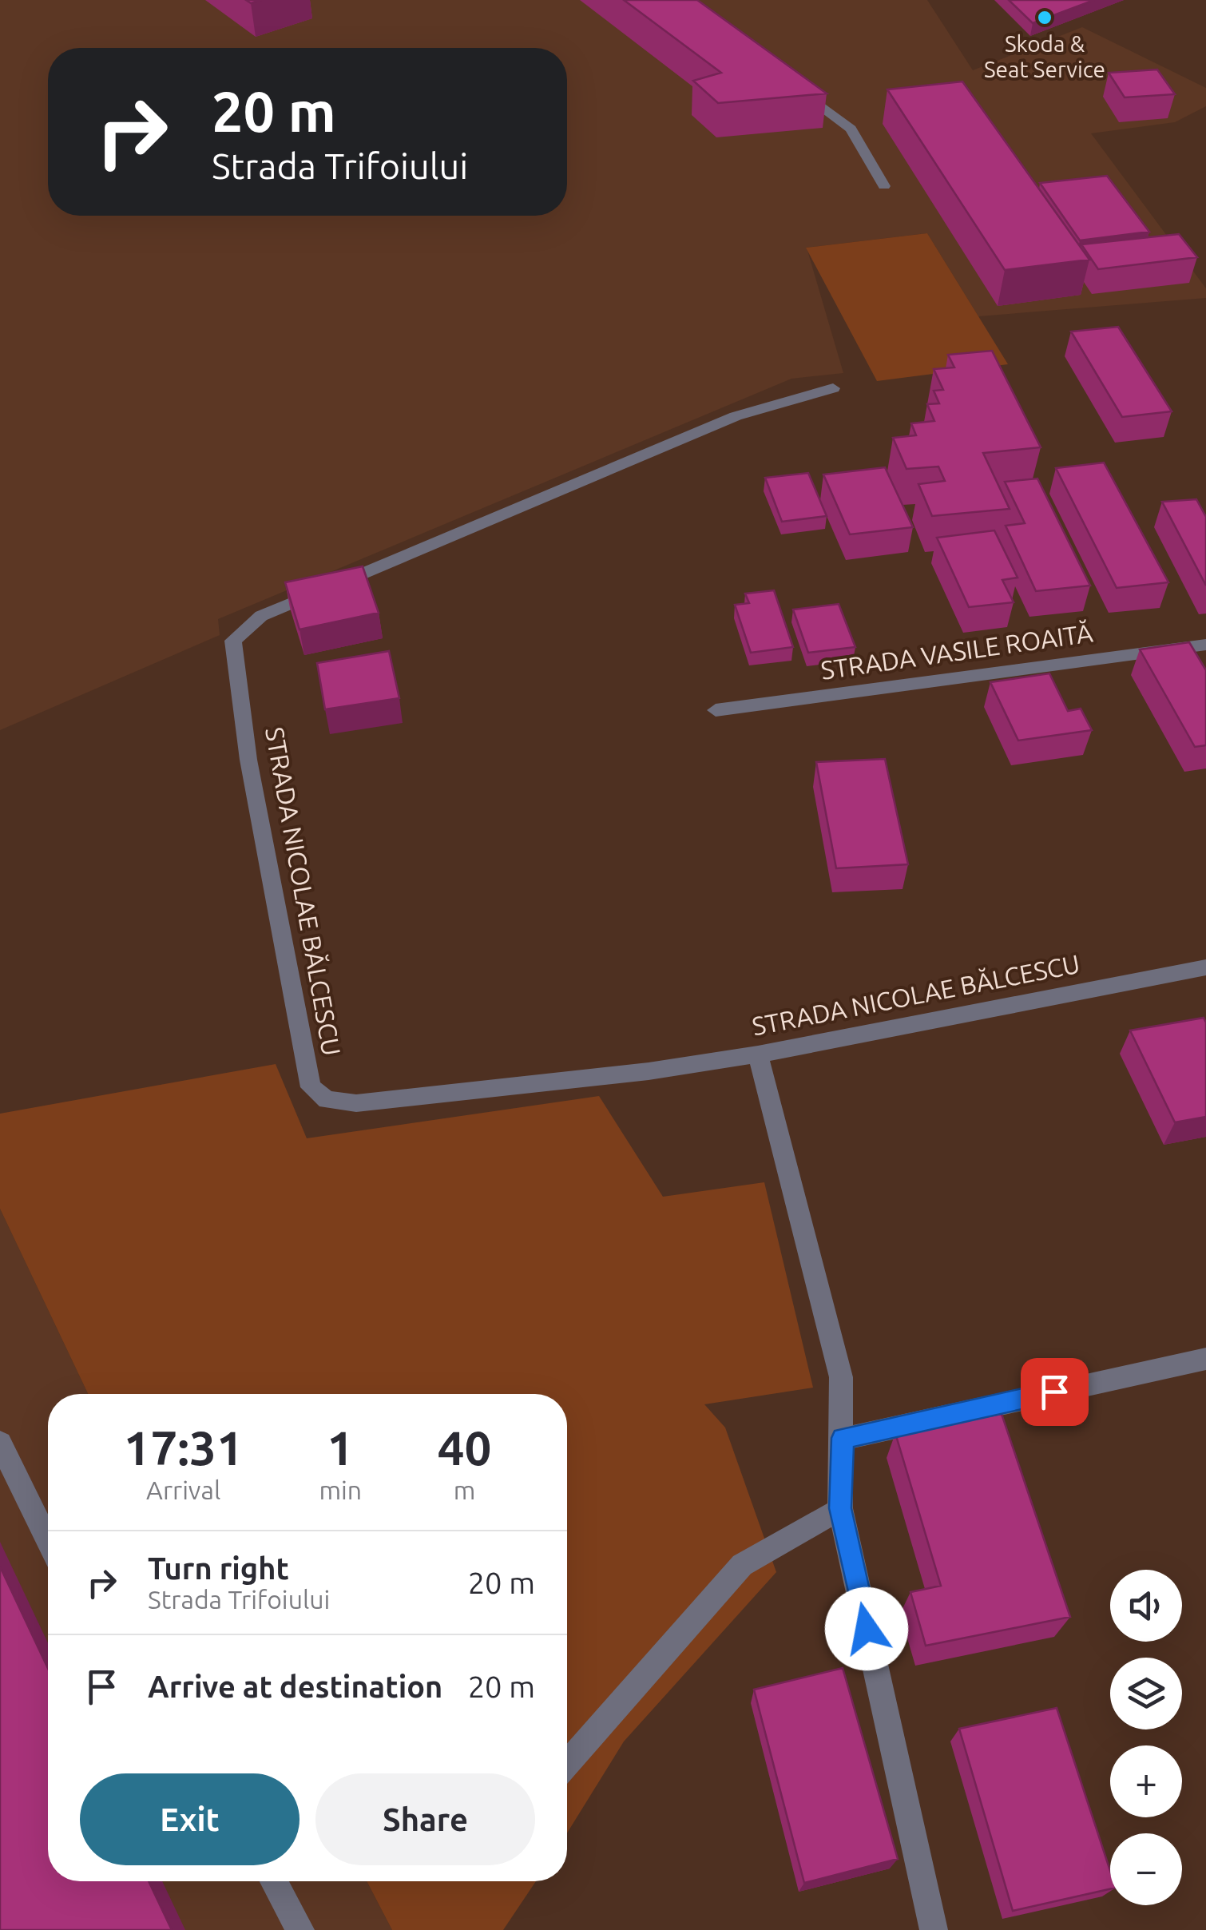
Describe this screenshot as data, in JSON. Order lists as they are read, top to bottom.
{
  "streets": {
    "street": ["STRADA VASILE ROAITĂ", "STRADA NICOLAE BĂLCESCU"]
  },
  "places": ["Skoda & Seat Service"],
  "page": {
    "turn": ["20 m", "Strada Trifoiului"],
    "eta": [
      "17:31",
      "Arrival",
      "1",
      "min",
      "40",
      "m"
    ],
    "list": [
      {
        "name": "Turn right",
        "note": "Strada Trifoiului",
        "value": "20 m"
      },
      {
        "name": "Arrive at destination",
        "value": "20 m"
      }
    ],
    "map_buttons": ["+", "−"],
    "buttons": ["Exit", "Share"]
  }
}
